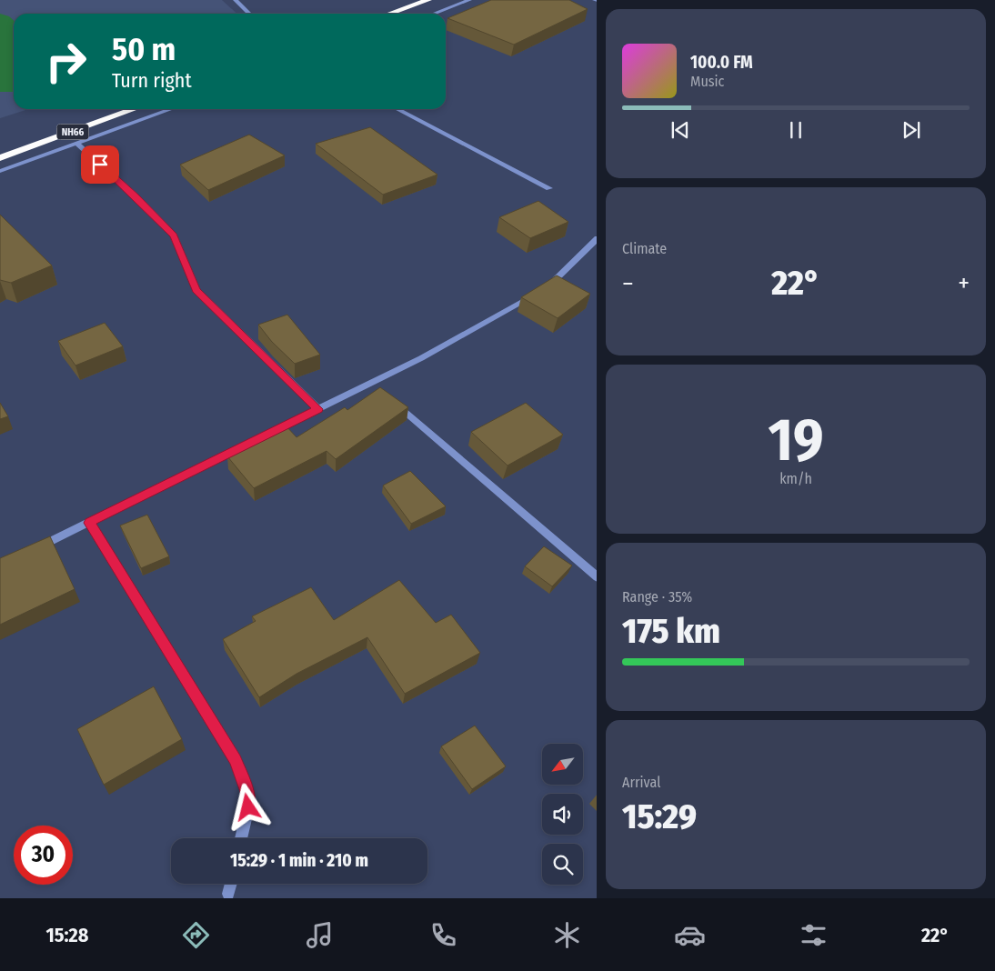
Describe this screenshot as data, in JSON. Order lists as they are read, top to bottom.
{
  "streets": {
    "highway": ["NH66"]
  },
  "north": "bottom left",
  "page": {
    "turn": ["50 m", "Turn right"],
    "song": ["100.0 FM", "Music"],
    "tile": [
      "Climate",
      ["19", "km/h"],
      ["Range · 35%", "175 km"],
      ["Arrival", "15:29"]
    ],
    "heat": ["−", "22°", "+"],
    "limit": "30",
    "trip": "15:29 · 1 min · 210 m",
    "tabs": ["15:28", "22°"]
  }
}
